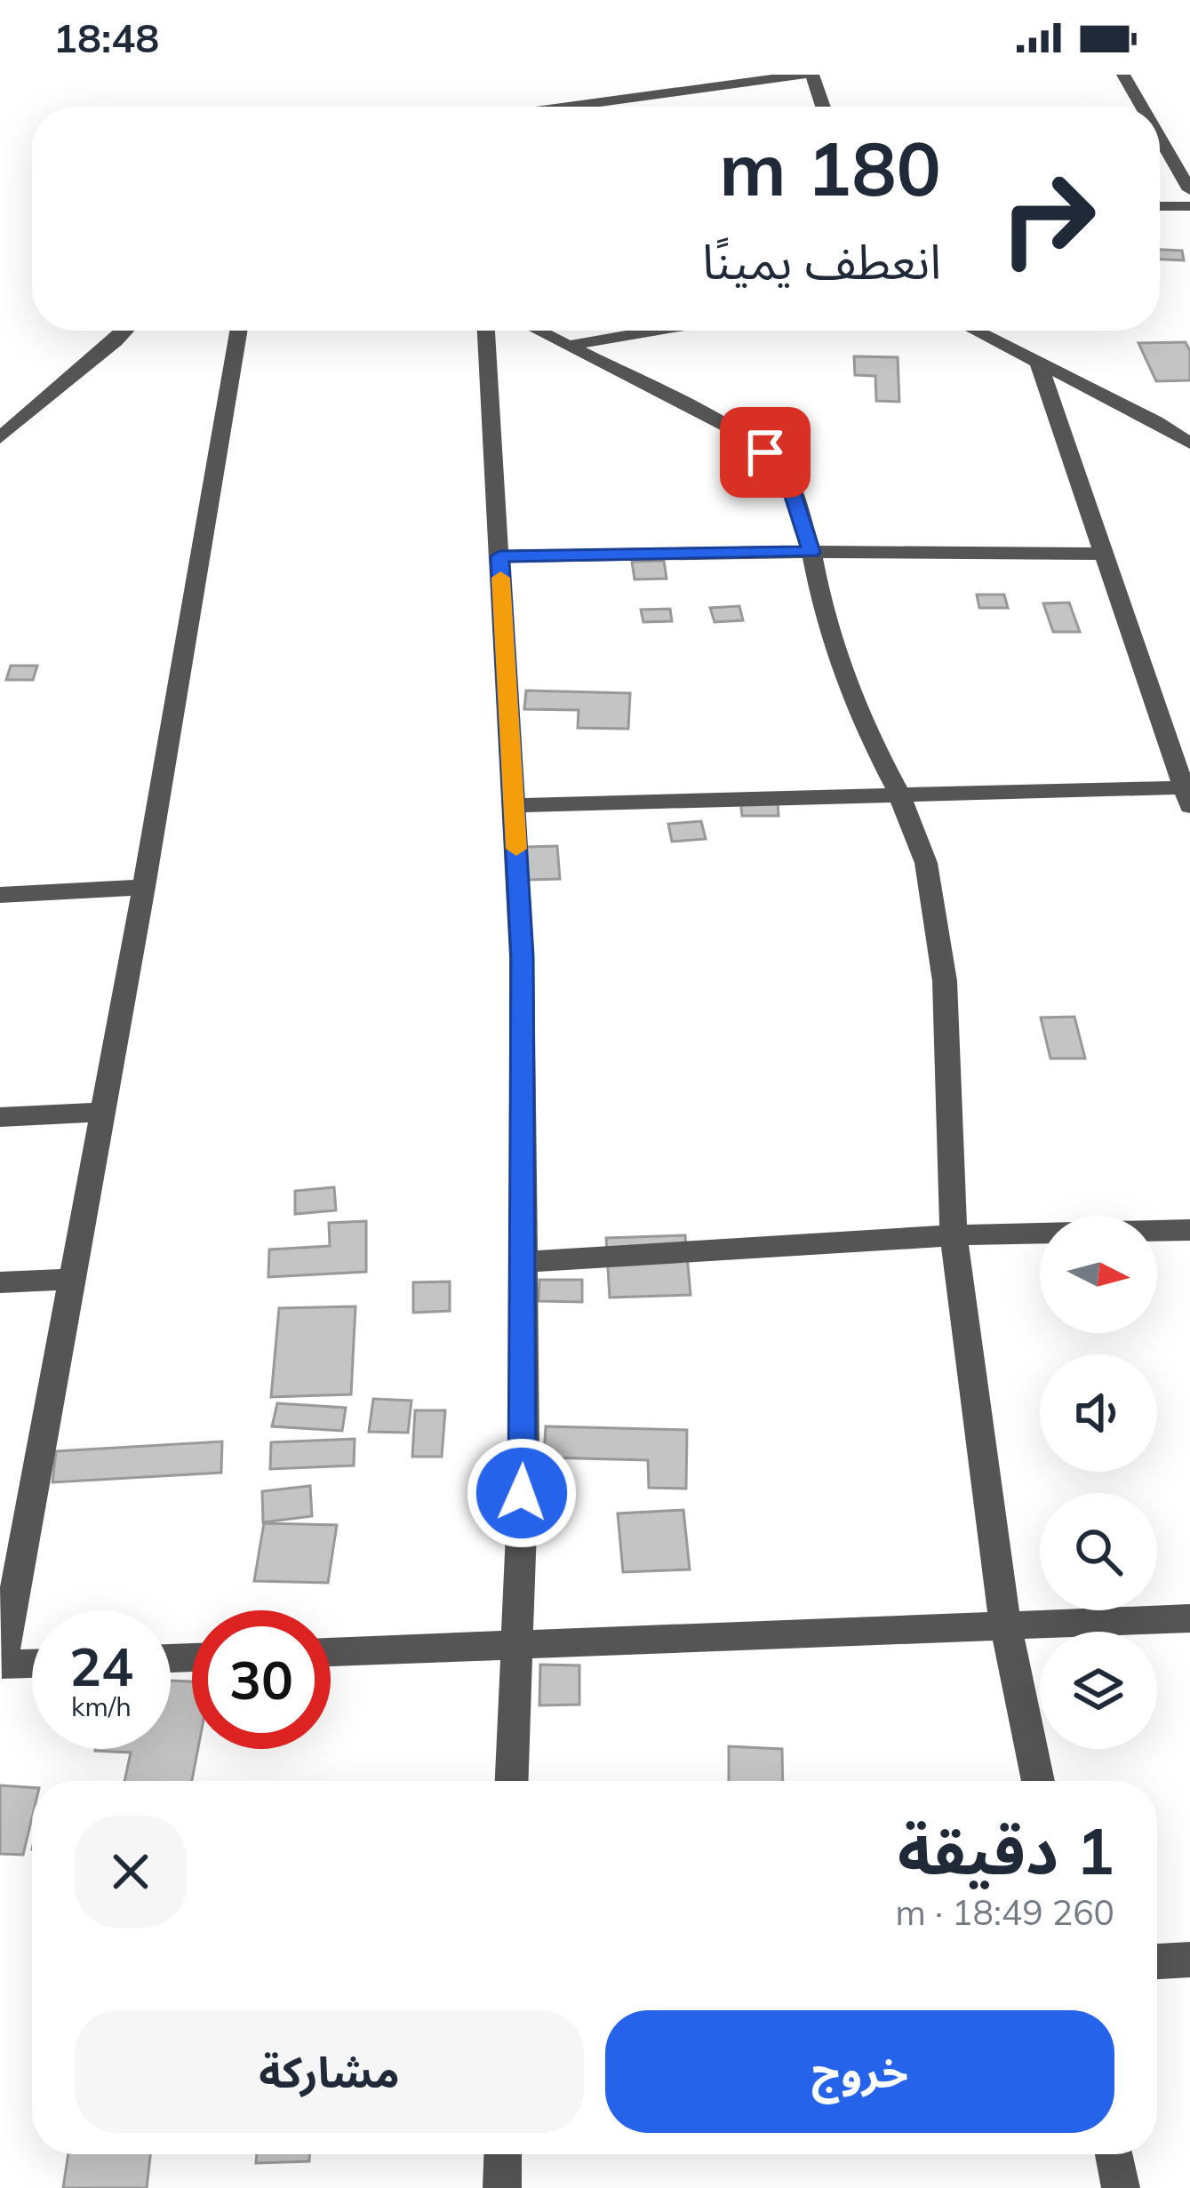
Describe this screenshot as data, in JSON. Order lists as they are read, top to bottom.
{
  "north": "right",
  "page": {
    "status": "18:48",
    "turn": ["180 m", "انعطف يمينًا"],
    "speed": "24 km/h",
    "limit": "30",
    "heading": ["1 دقيقة", "260 m · 18:49"],
    "buttons": ["خروج", "مشاركة"]
  }
}
